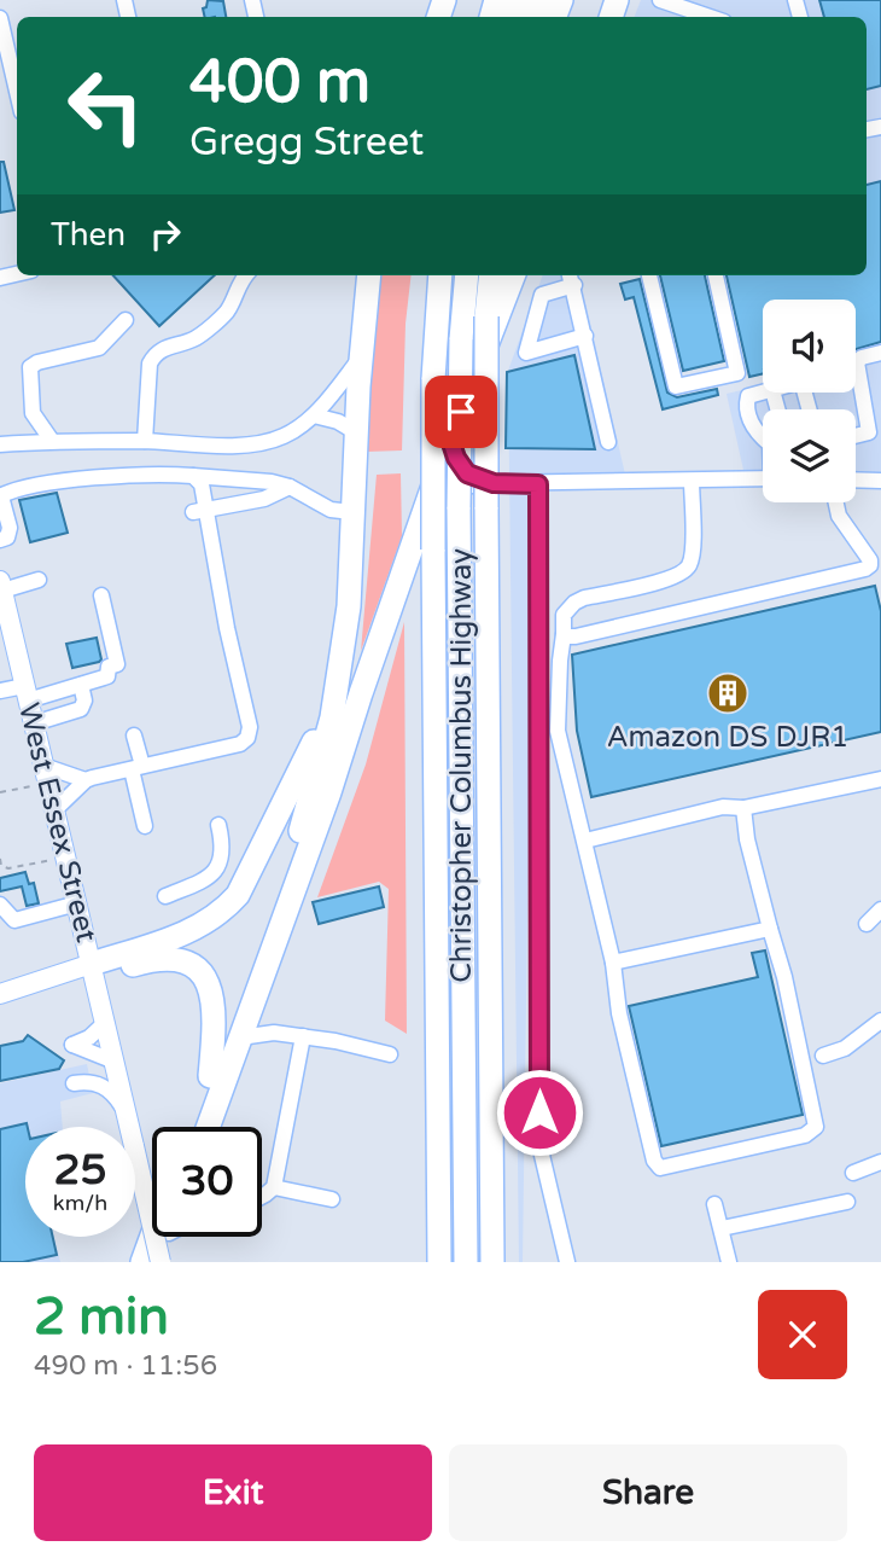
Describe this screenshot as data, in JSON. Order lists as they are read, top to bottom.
{
  "streets": {
    "highway": ["Christopher Columbus Highway"],
    "main road": ["West Essex Street"]
  },
  "places": {
    "building": ["Amazon DS DJR1"]
  },
  "page": {
    "turn": ["400 m", "Gregg Street"],
    "then": "Then",
    "speed": "25 km/h",
    "limit": "30",
    "heading": ["2 min", "490 m · 11:56"],
    "buttons": ["Exit", "Share"]
  }
}
